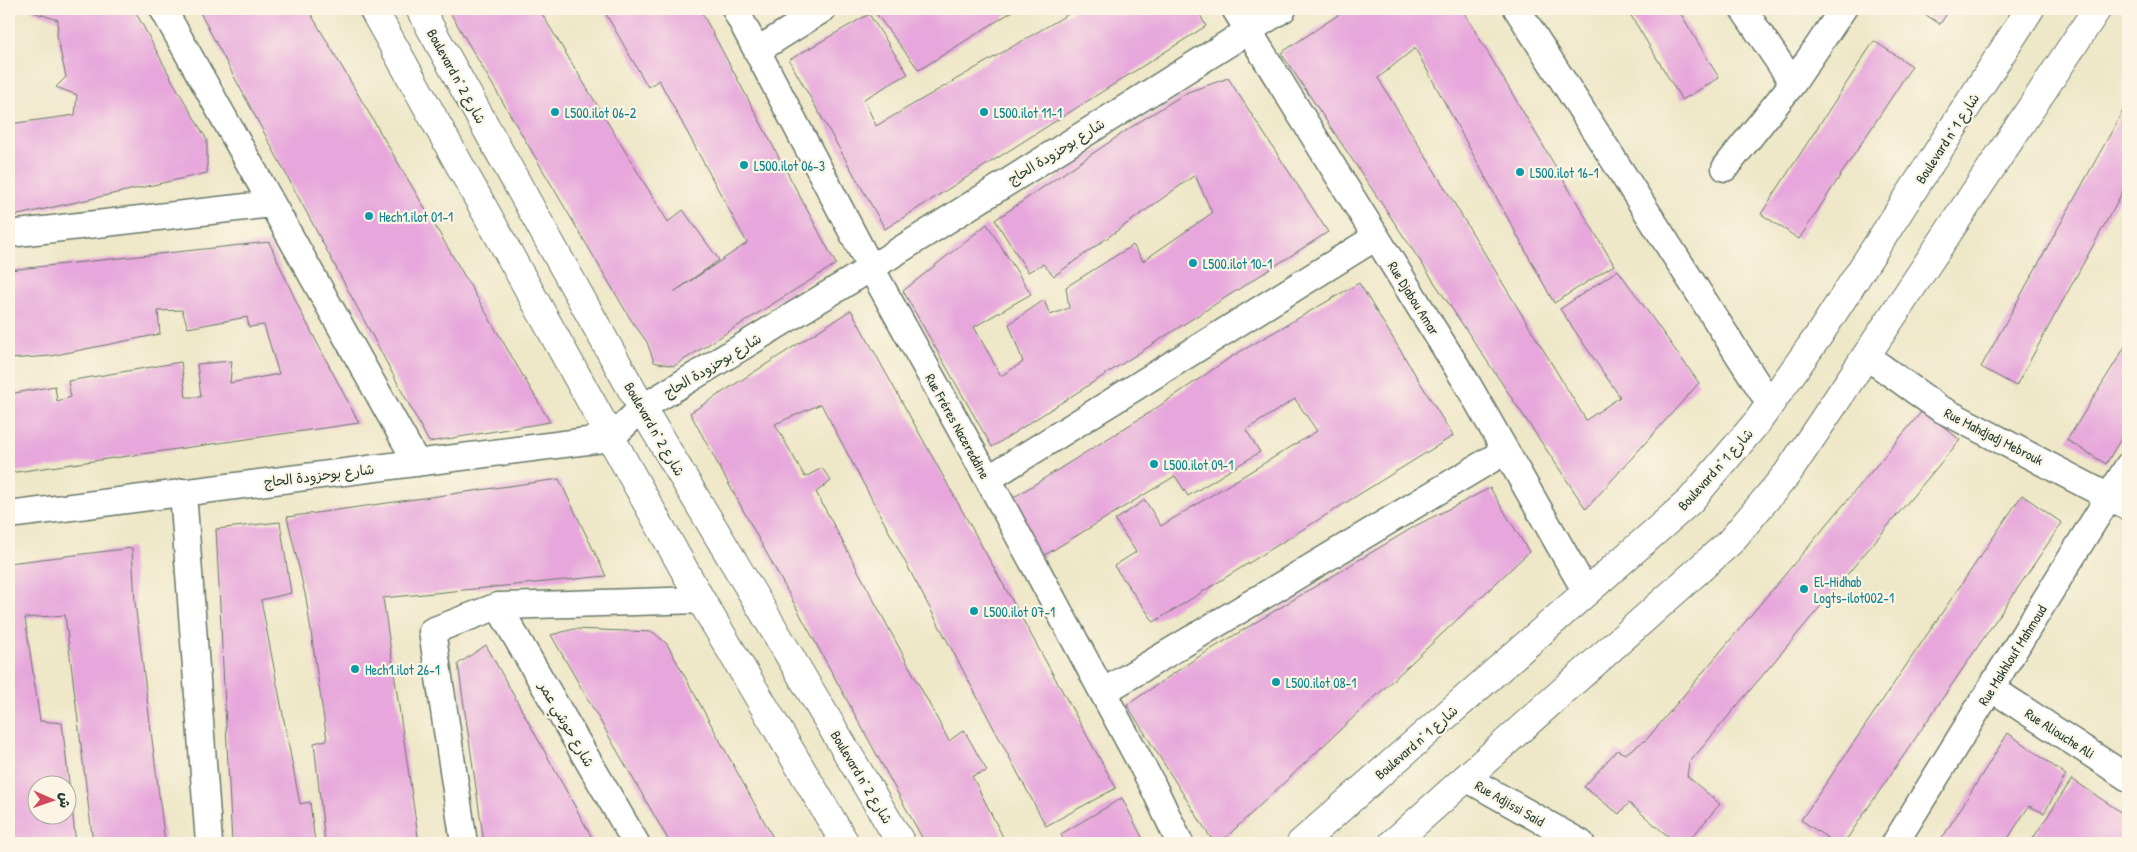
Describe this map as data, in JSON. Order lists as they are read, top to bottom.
{
  "streets": {
    "main road": ["Boulevard n° شارع 2", "Boulevard n° شارع 1"],
    "street": [
      "شارع بوحزودة الحاج",
      "Rue Djabou Amar",
      "Rue Fréres Nacereddine",
      "Rue Mahdjadj Mebrouk",
      "Rue Makhlouf Mahmoud",
      "شارع حوشي عمر",
      "Rue Aliouche Ali",
      "Rue Adjissi Said"
    ]
  },
  "crossings": [
    ["Boulevard n° شارع 2", "شارع بوحزودة الحاج"],
    ["Boulevard n° شارع 1", "Rue Djabou Amar"],
    ["شارع بوحزودة الحاج", "Rue Djabou Amar"],
    ["شارع بوحزودة الحاج", "Rue Fréres Nacereddine"],
    ["Rue Mahdjadj Mebrouk", "Rue Makhlouf Mahmoud"],
    ["Rue Makhlouf Mahmoud", "Rue Aliouche Ali"]
  ],
  "places": [
    "L500.ilot 06-2",
    "L500.ilot 11-1",
    "L500.ilot 06-3",
    "L500.ilot 16-1",
    "Hech1.ilot 01-1",
    "L500.ilot 10-1",
    "L500.ilot 09-1",
    "El-Hidhab Logts-ilot002-1",
    "L500.ilot 07-1",
    "Hech1.ilot 26-1",
    "L500.ilot 08-1"
  ],
  "north": "right"
}
